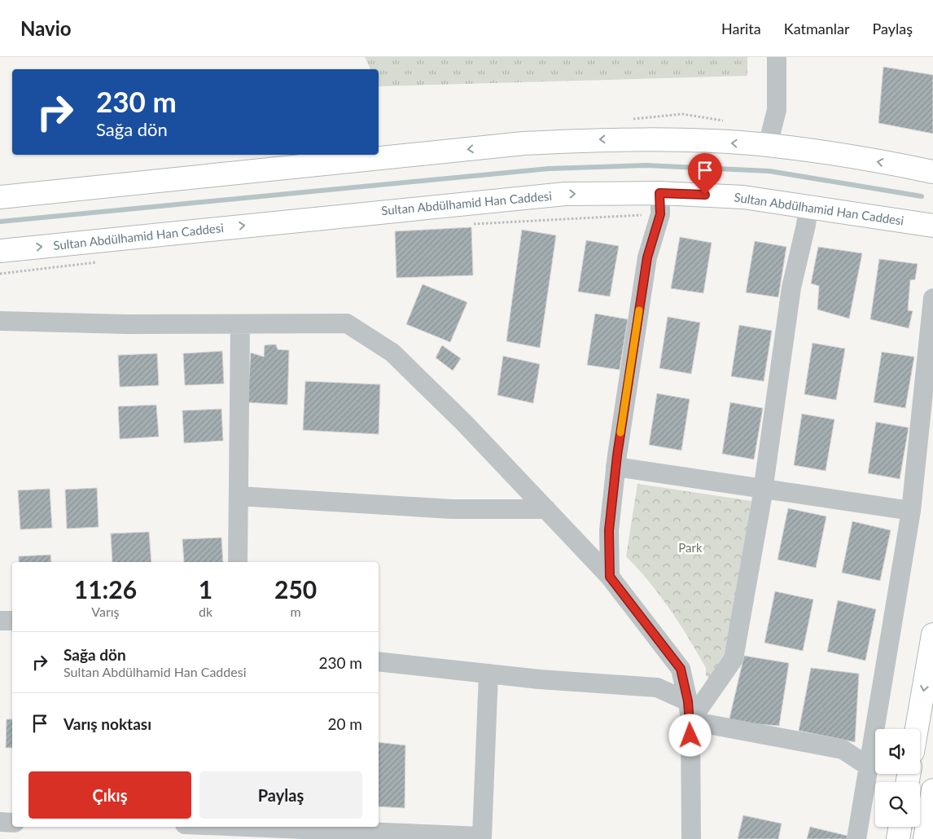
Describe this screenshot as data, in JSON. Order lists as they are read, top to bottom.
{
  "streets": {
    "main road": ["Sultan Abdülhamid Han Caddesi"]
  },
  "parks": ["Park"],
  "page": {
    "header": "Navio",
    "nav": ["Harita", "Katmanlar", "Paylaş"],
    "turn": ["230 m", "Sağa dön"],
    "eta": [
      "11:26",
      "Varış",
      "1",
      "dk",
      "250",
      "m"
    ],
    "list": [
      {
        "name": "Sağa dön",
        "note": "Sultan Abdülhamid Han Caddesi",
        "value": "230 m"
      },
      {
        "name": "Varış noktası",
        "value": "20 m"
      }
    ],
    "buttons": ["Çıkış", "Paylaş"]
  }
}
